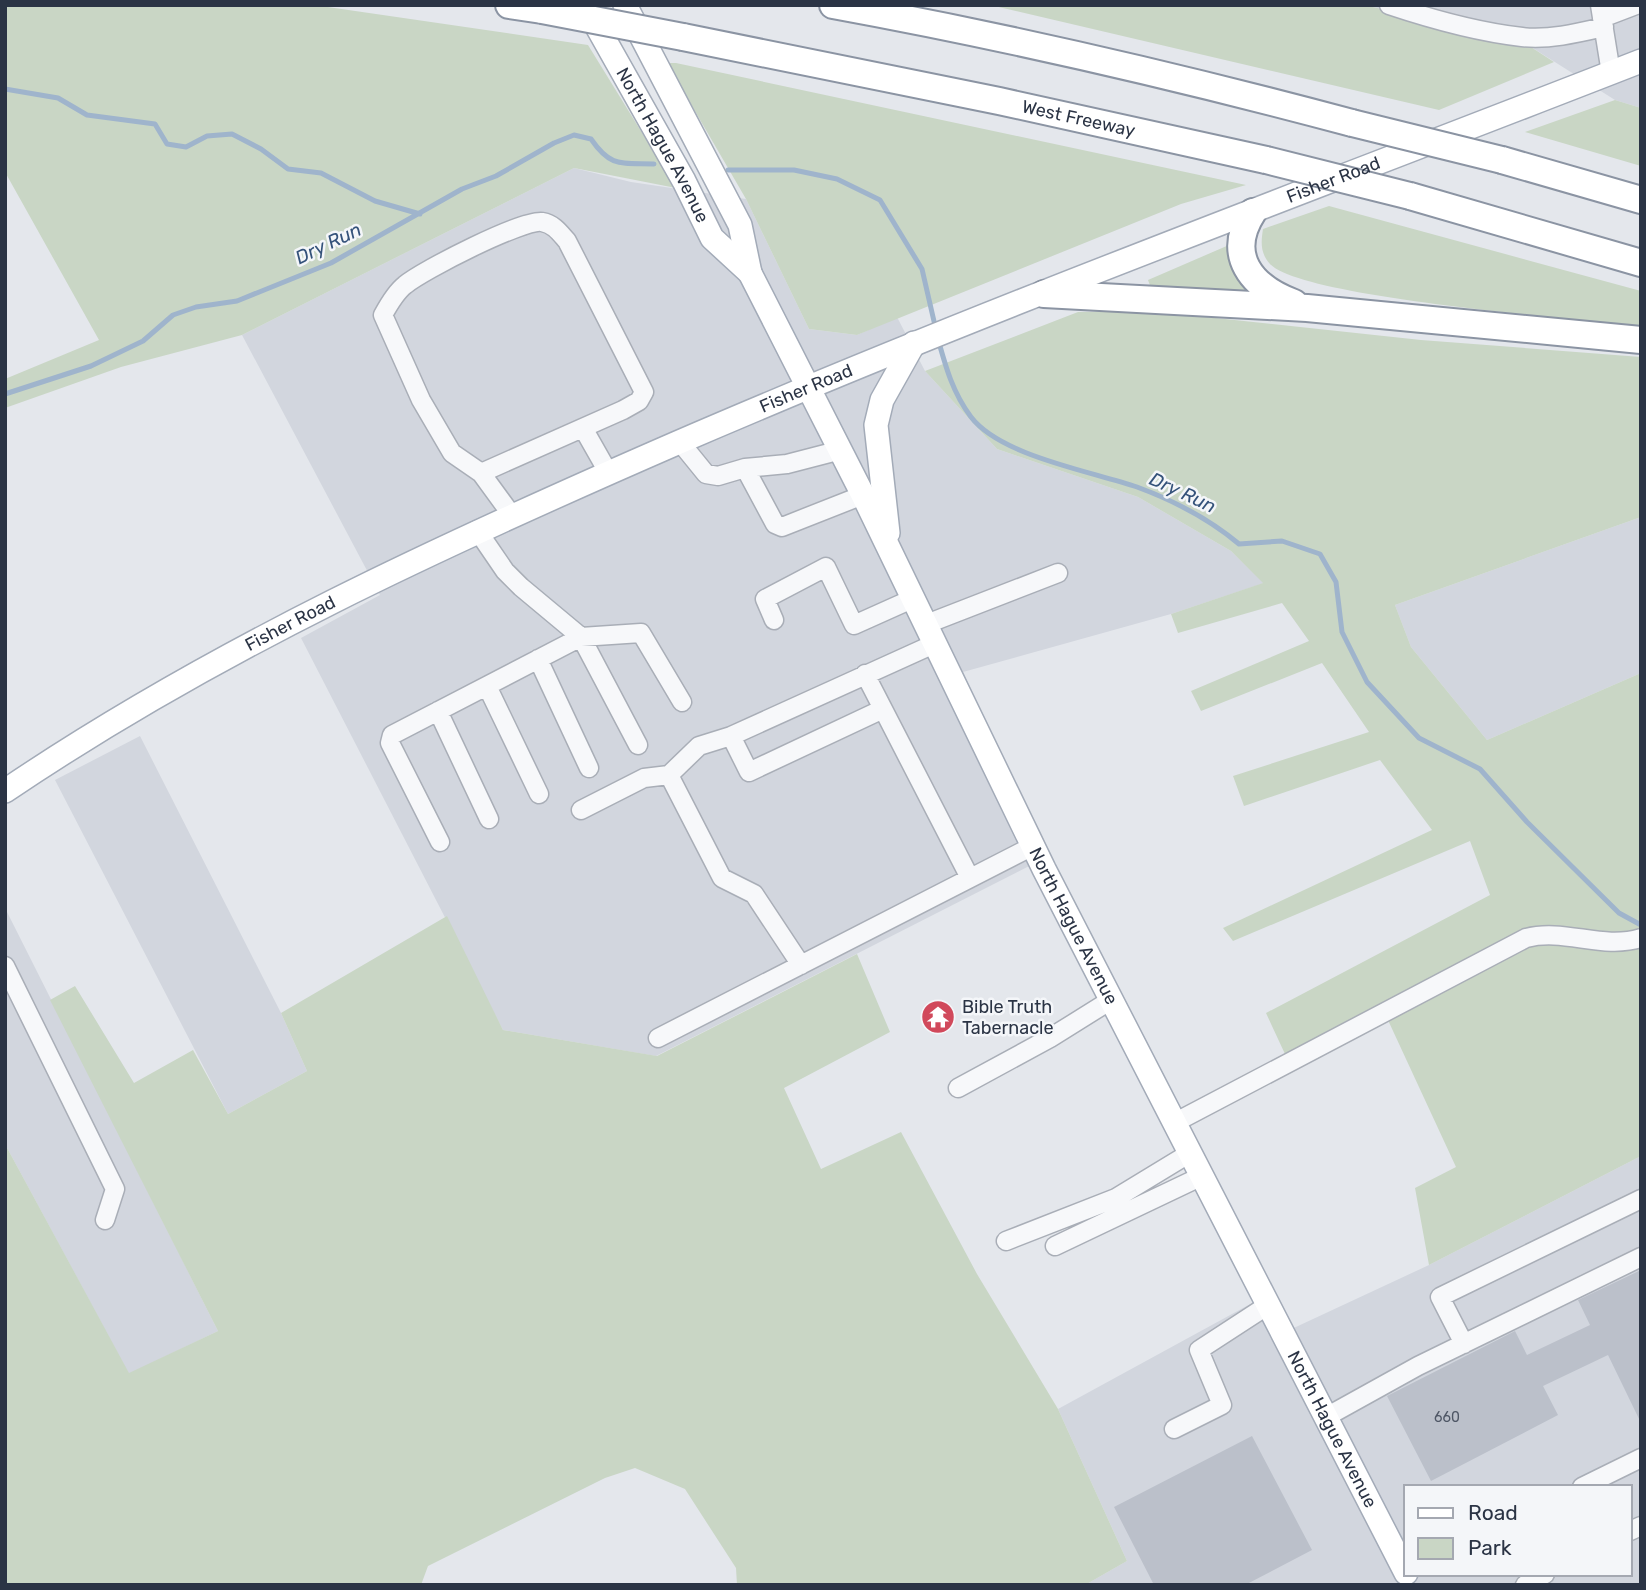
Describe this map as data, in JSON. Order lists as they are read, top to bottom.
{
  "streets": {
    "highway": ["West Freeway"],
    "main road": ["North Hague Avenue", "Fisher Road"]
  },
  "crossings": [
    ["North Hague Avenue", "Fisher Road"]
  ],
  "water": ["Dry Run"],
  "places": {
    "temple": ["Bible Truth Tabernacle"]
  },
  "house_numbers": ["660"],
  "legend": ["Road", "Park"]
}
